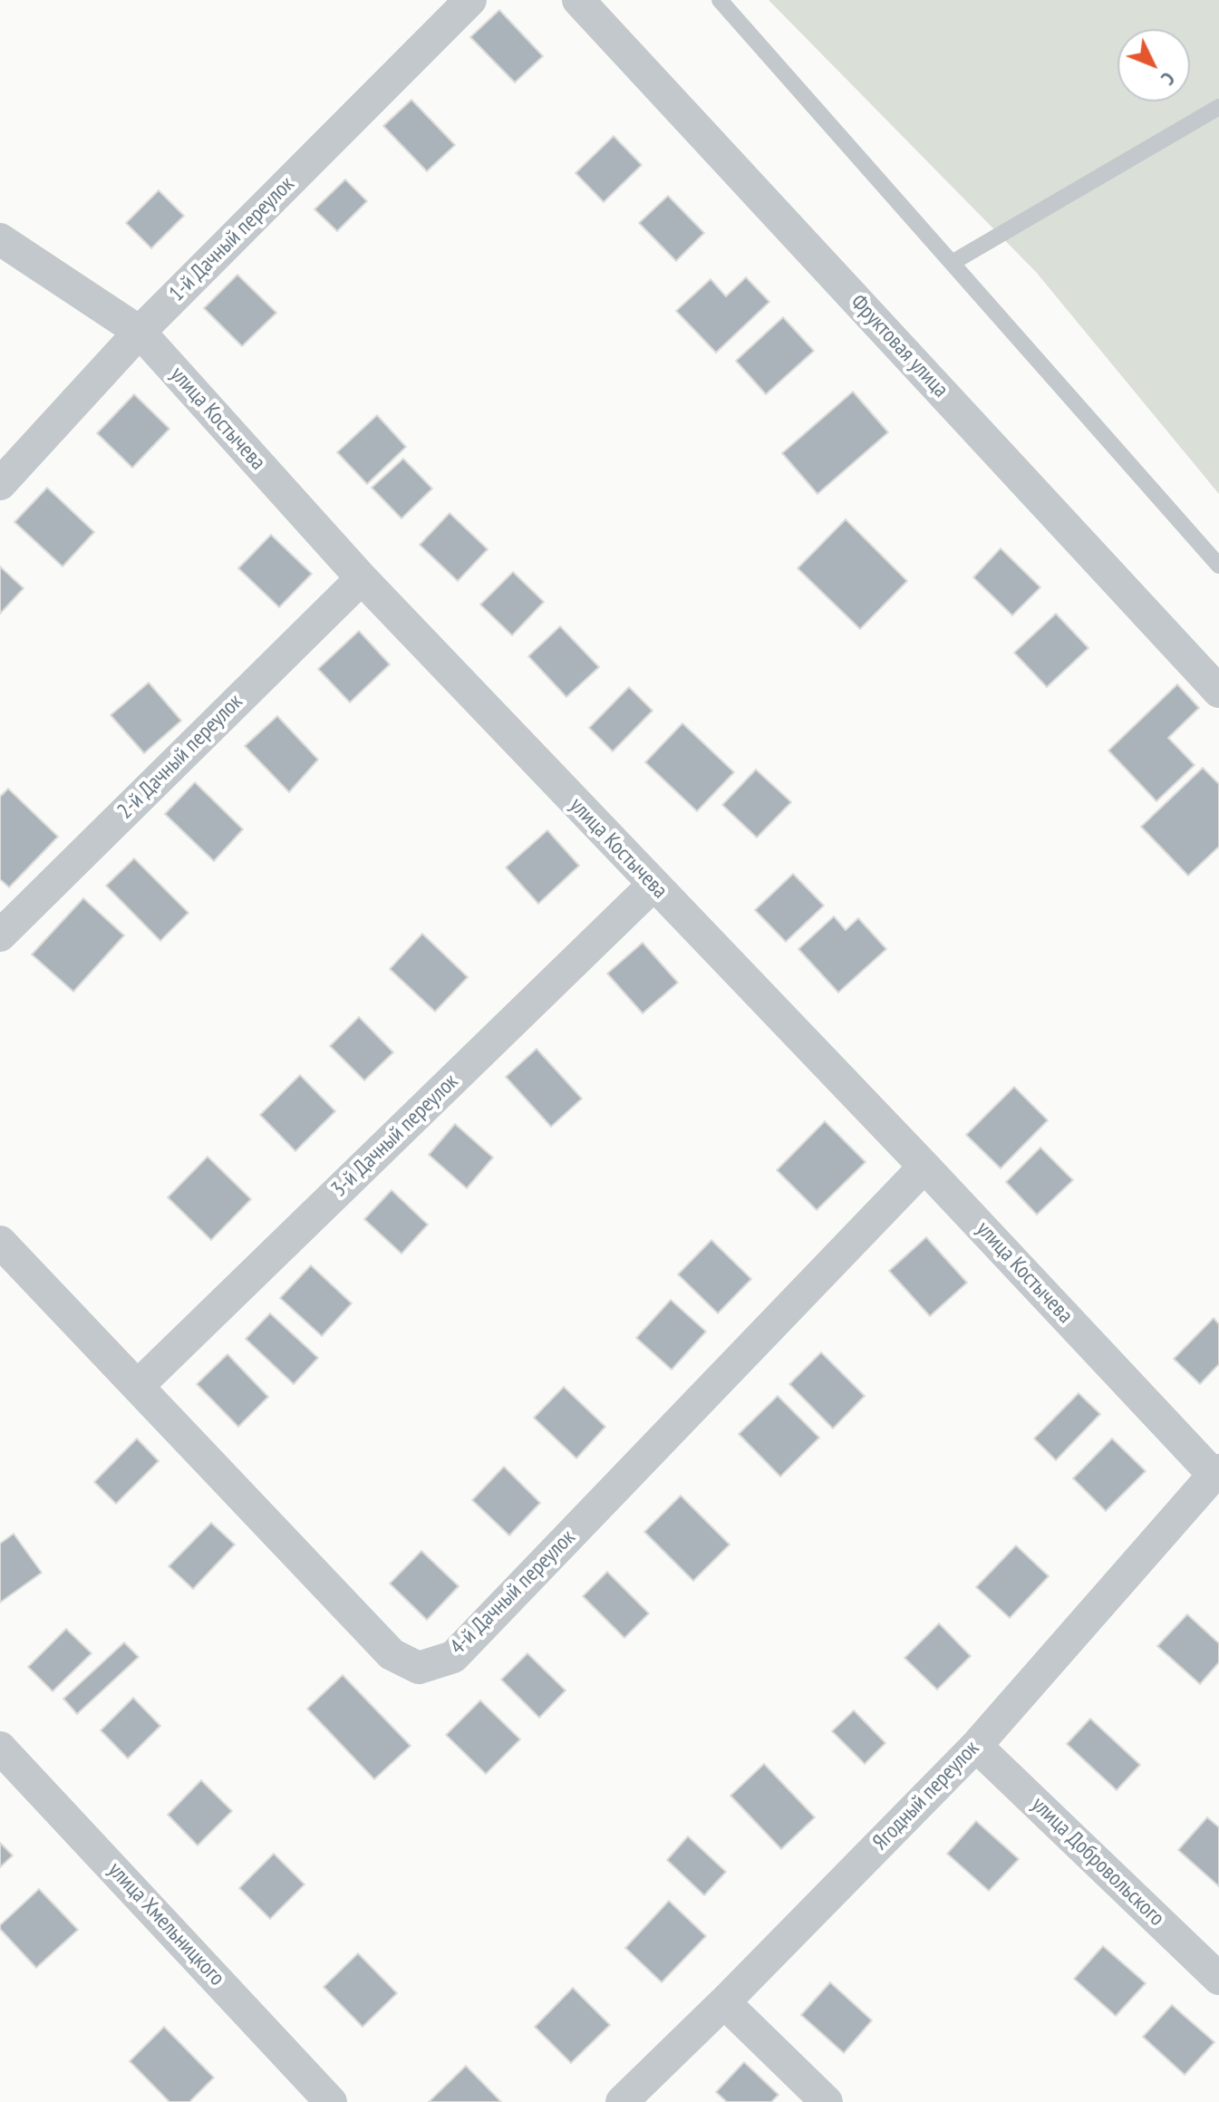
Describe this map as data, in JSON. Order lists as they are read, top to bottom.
{
  "streets": {
    "street": [
      "1-й Дачный переулок",
      "Фруктовая улица",
      "улица Костычева",
      "2-й Дачный переулок",
      "3-й Дачный переулок",
      "4-й Дачный переулок",
      "Ягодный переулок",
      "улица Добровольского",
      "улица Хмельницкого"
    ]
  },
  "crossings": [
    ["1-й Дачный переулок", "улица Костычева"],
    ["улица Костычева", "2-й Дачный переулок"],
    ["улица Костычева", "3-й Дачный переулок"],
    ["улица Костычева", "4-й Дачный переулок"],
    ["улица Костычева", "Ягодный переулок"],
    ["3-й Дачный переулок", "4-й Дачный переулок"],
    ["Ягодный переулок", "улица Добровольского"]
  ],
  "north": "bottom right"
}
